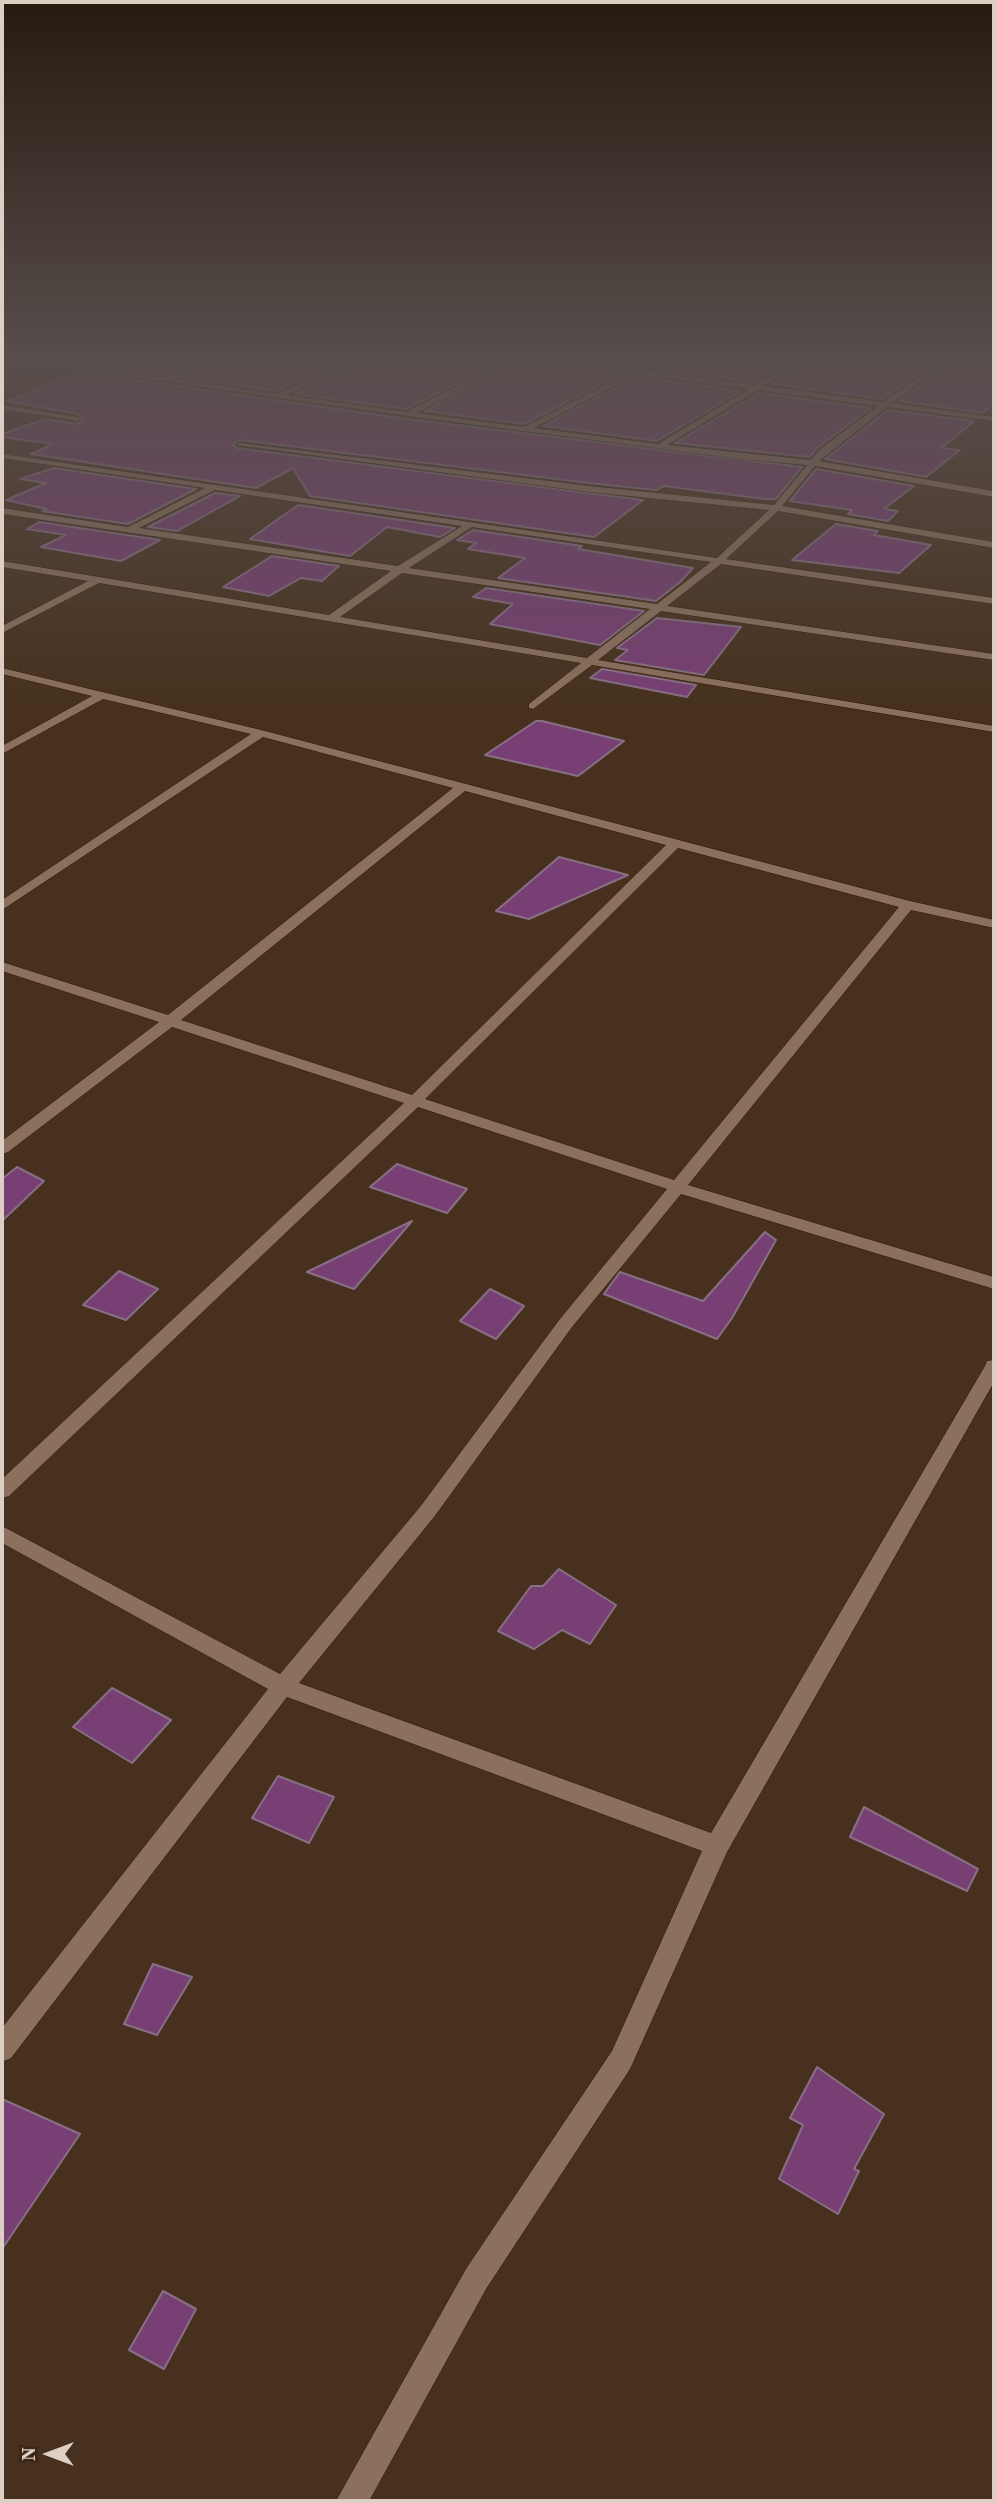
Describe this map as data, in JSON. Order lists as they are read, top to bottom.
{
  "north": "left"
}
